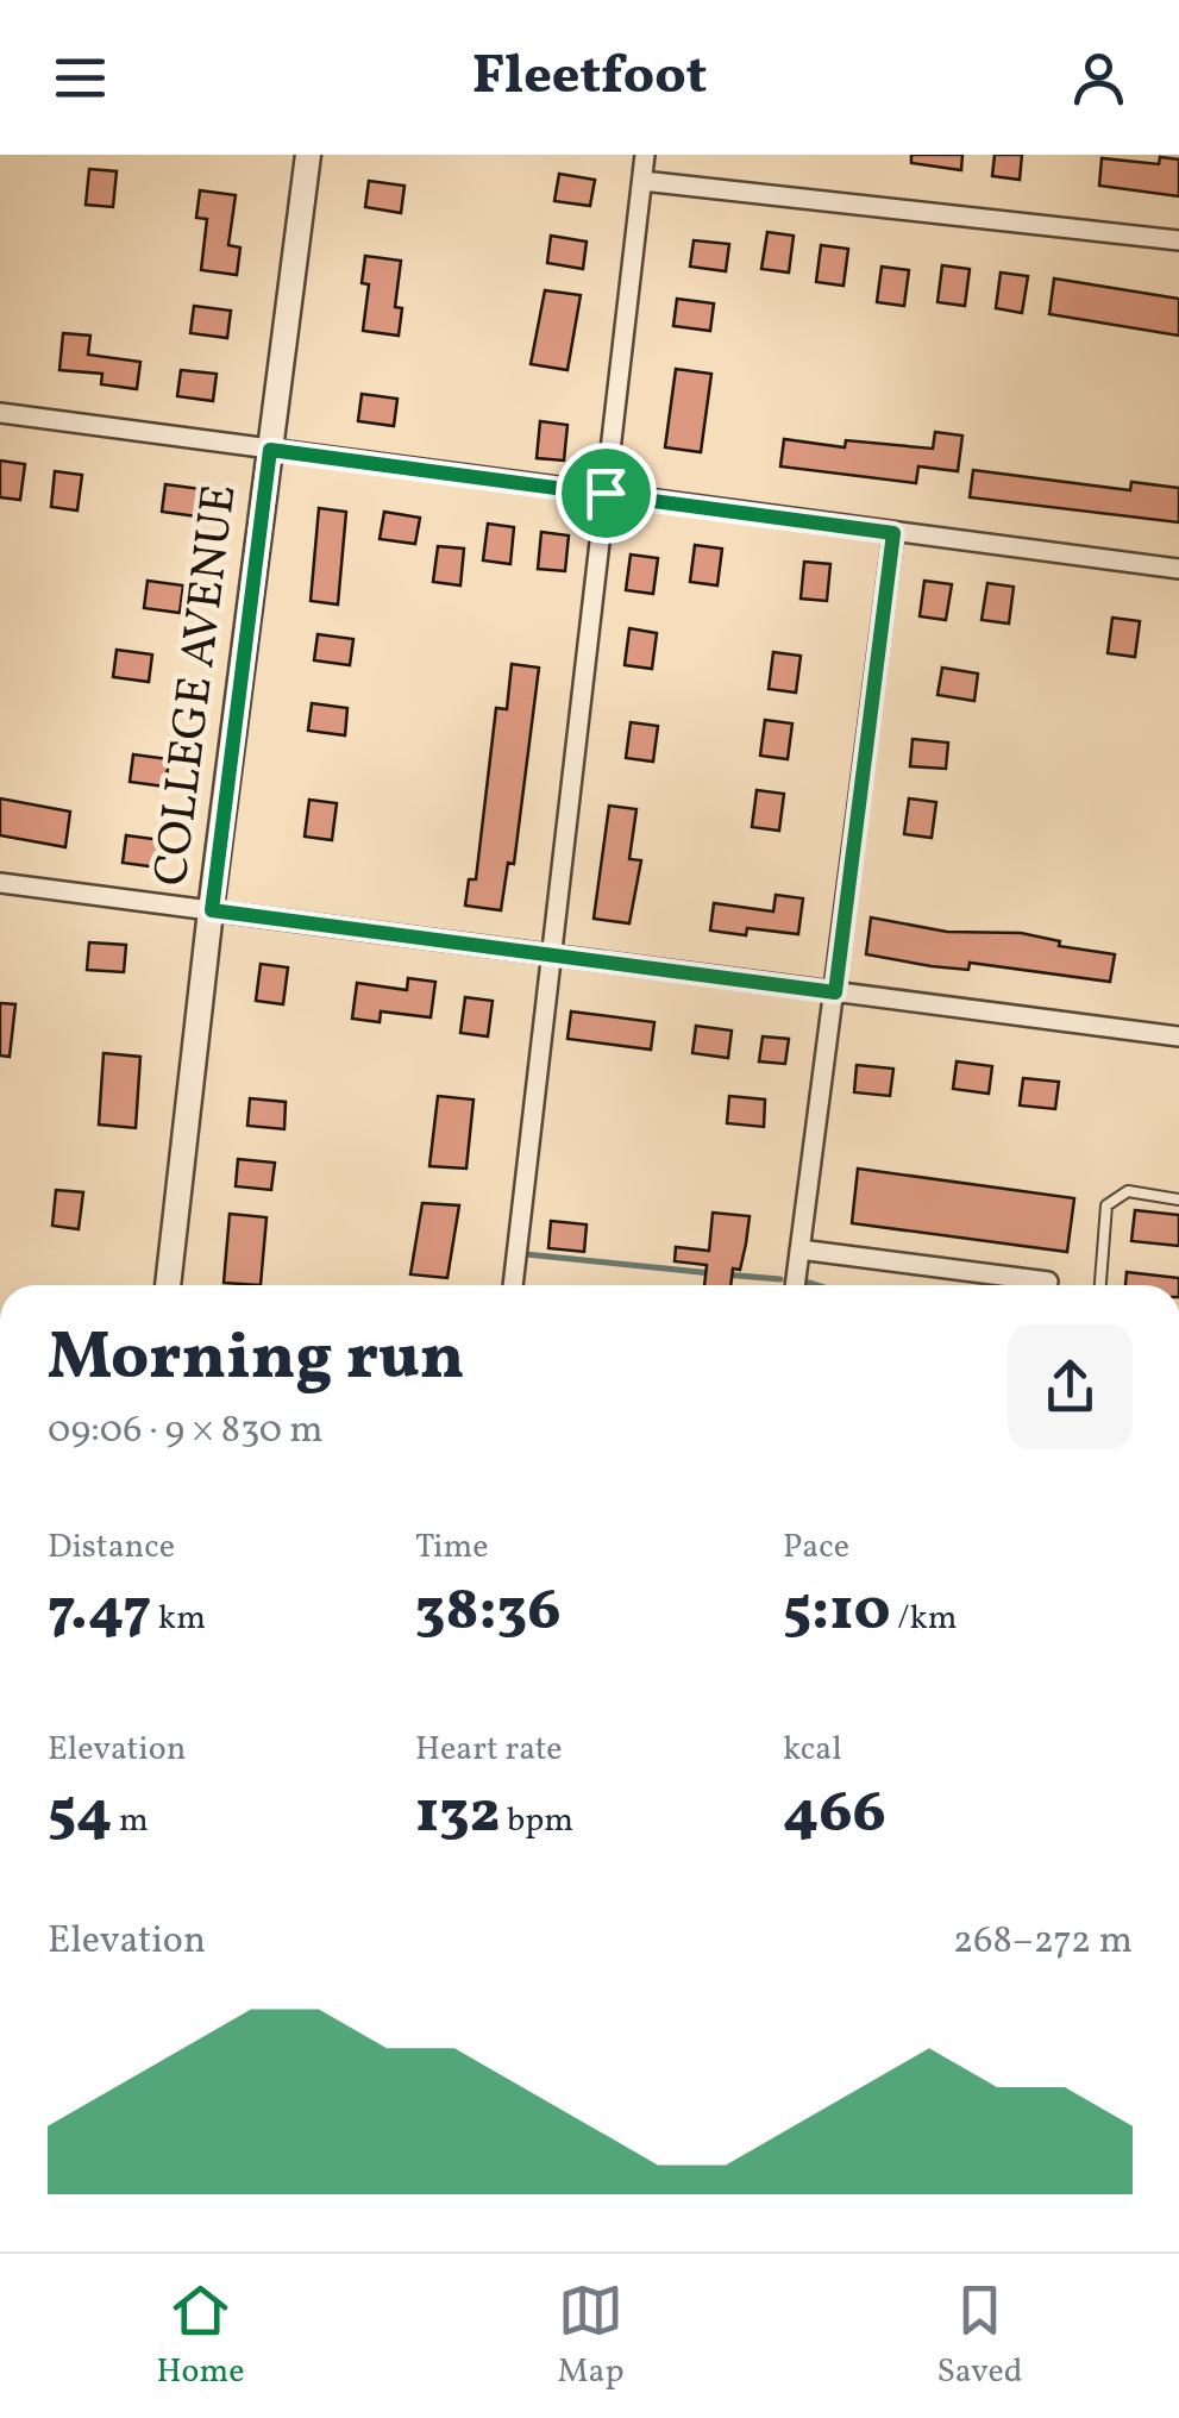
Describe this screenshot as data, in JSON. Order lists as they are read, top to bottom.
{
  "streets": {
    "street": ["COLLEGE AVENUE"]
  },
  "page": {
    "header": "Fleetfoot",
    "heading": ["Morning run", "09:06 · 9 × 830 m"],
    "stats": [
      ["Distance", "7.47 km"],
      ["Time", "38:36"],
      ["Pace", "5:10 /km"],
      ["Elevation", "54 m"],
      ["Heart rate", "132 bpm"],
      ["kcal", "466"]
    ],
    "chart": ["Elevation", "268–272 m"],
    "tabs": ["Home", "Map", "Saved"]
  }
}
